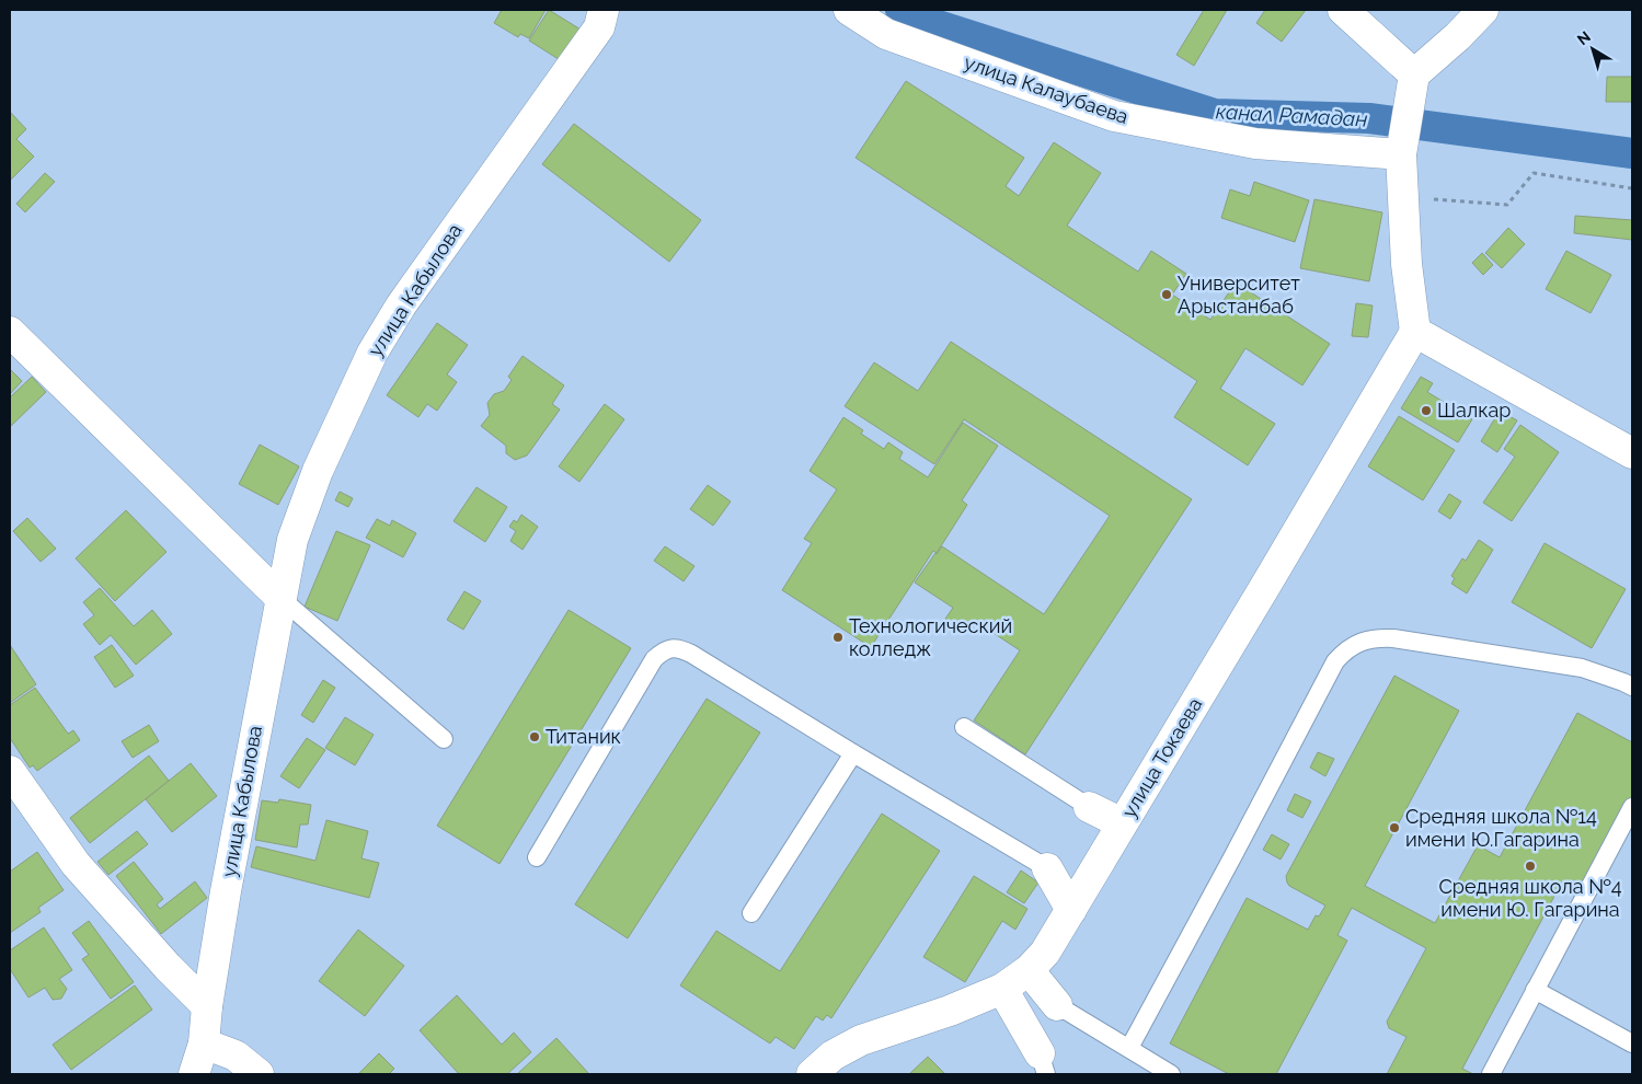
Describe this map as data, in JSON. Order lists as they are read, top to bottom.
{
  "streets": {
    "street": ["улица Калаубаева", "улица Кабылова", "улица Токаева"]
  },
  "water": ["канал Рамадан"],
  "places": [
    "Университет Арыстанбаб",
    "Шалкар",
    "Технологический колледж",
    "Титаник",
    "Средняя школа №14 имени Ю.Гагарина",
    "Средняя школа №4 имени Ю. Гагарина"
  ],
  "north": "top left"
}
